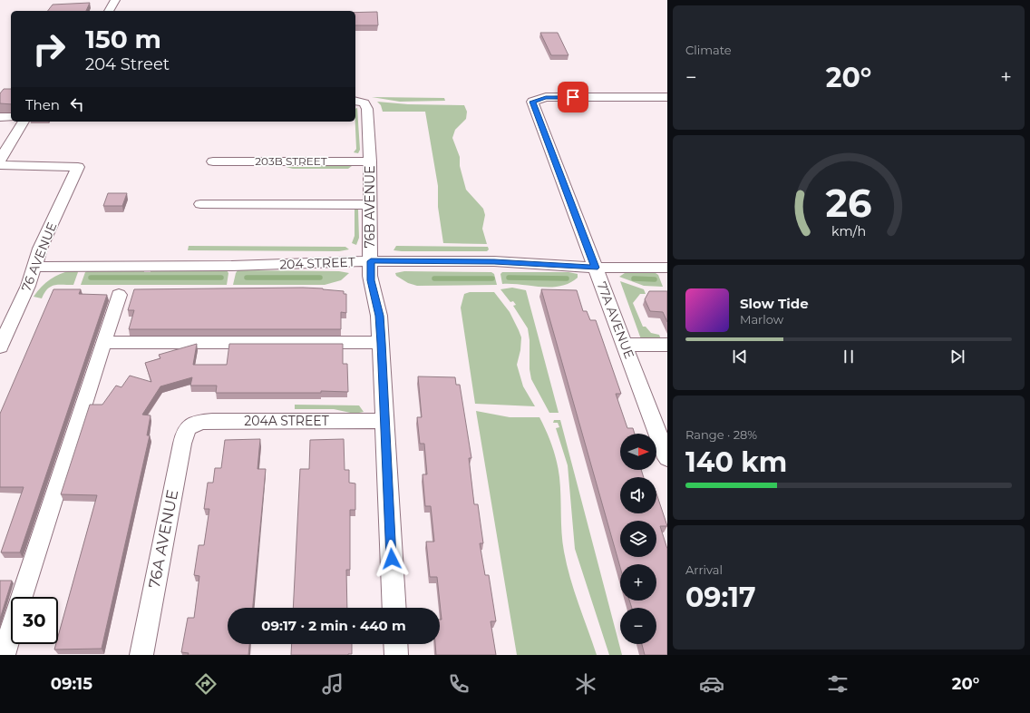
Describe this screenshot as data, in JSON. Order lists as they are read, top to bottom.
{
  "streets": {
    "street": [
      "203B STREET",
      "76B AVENUE",
      "76 AVENUE",
      "204 STREET",
      "77A AVENUE",
      "204A STREET",
      "76A AVENUE"
    ]
  },
  "crossings": [
    ["203B STREET", "76B AVENUE"],
    ["76B AVENUE", "204 STREET"],
    ["76B AVENUE", "204A STREET"],
    ["76 AVENUE", "204 STREET"],
    ["204 STREET", "77A AVENUE"],
    ["204A STREET", "76A AVENUE"]
  ],
  "north": "right",
  "page": {
    "tile": [
      "Climate",
      ["Range · 28%", "140 km"],
      ["Arrival", "09:17"]
    ],
    "turn": ["150 m", "204 Street"],
    "heat": ["−", "20°", "+"],
    "then": "Then",
    "song": ["Slow Tide", "Marlow"],
    "map_buttons": ["+", "−"],
    "limit": "30",
    "trip": "09:17 · 2 min · 440 m",
    "tabs": ["09:15", "20°"],
    "gauge": ["26", "km/h"]
  }
}
